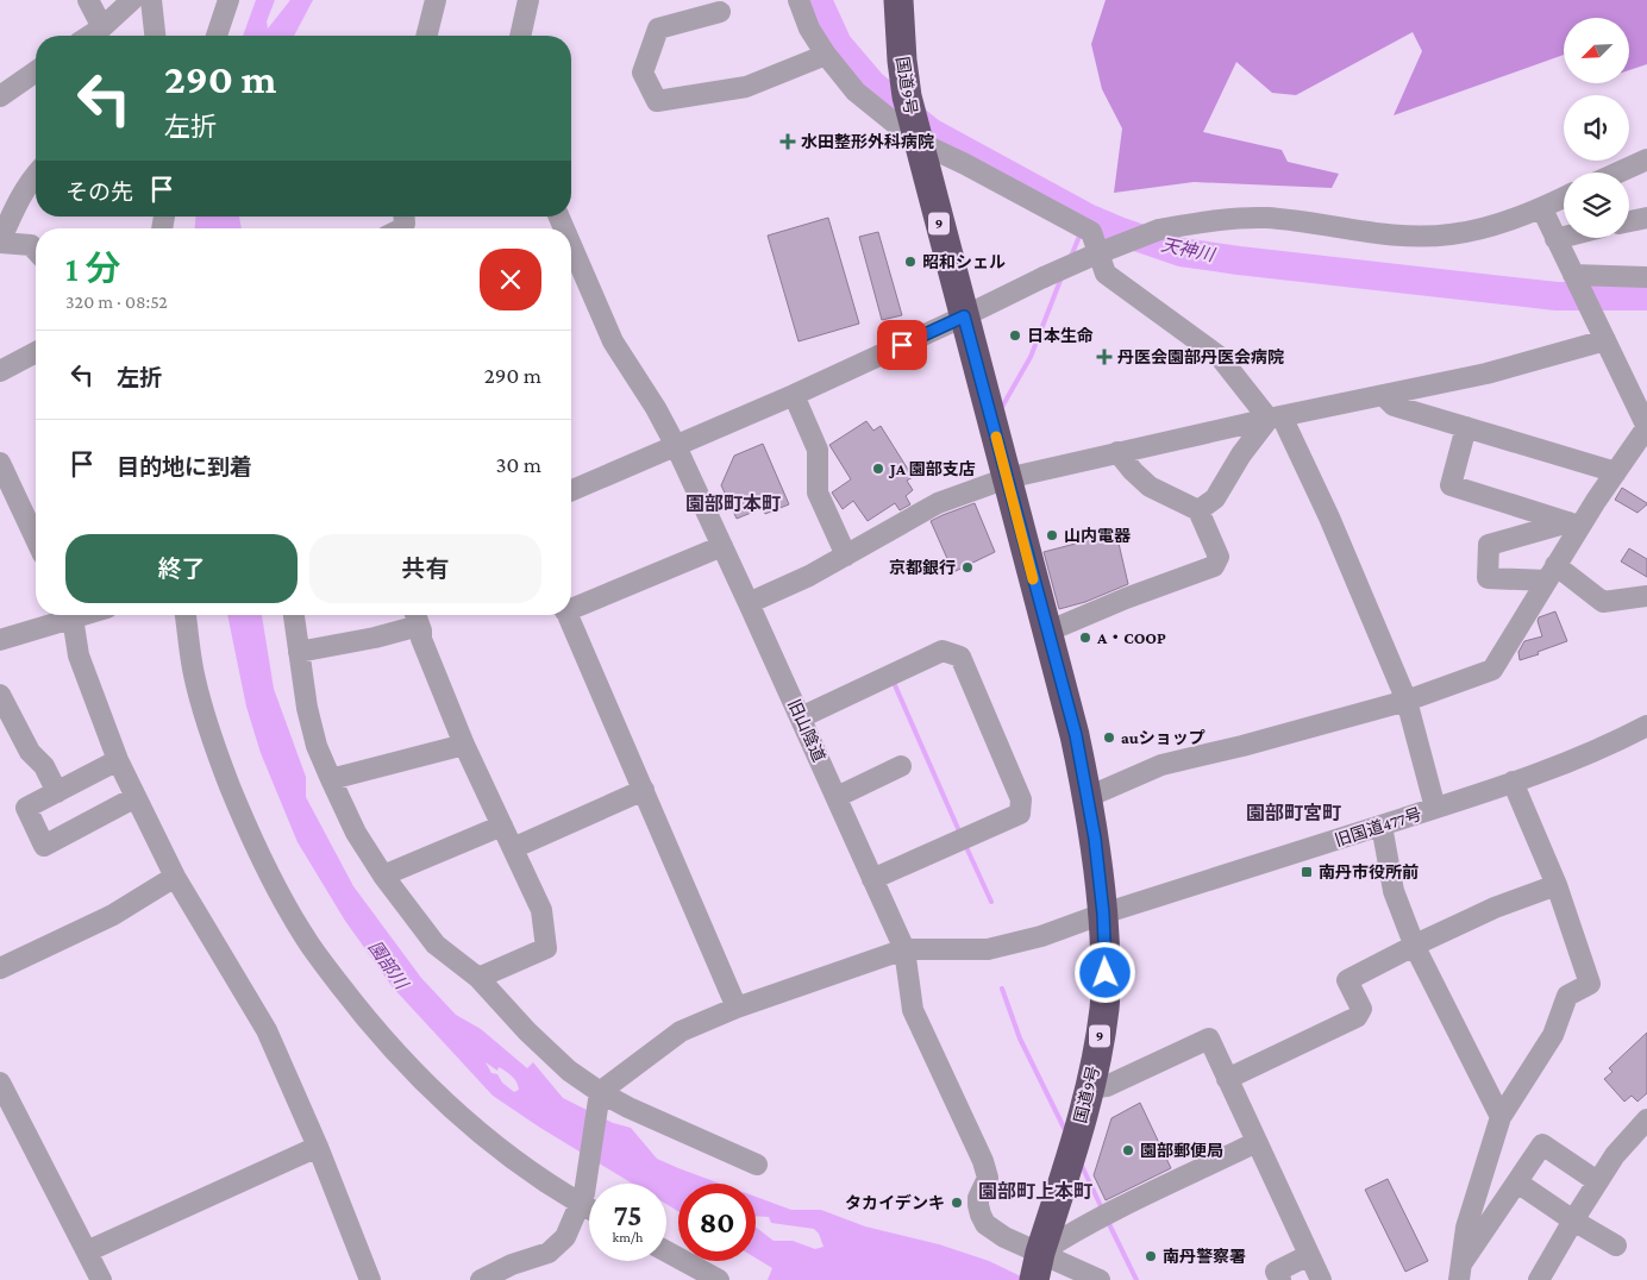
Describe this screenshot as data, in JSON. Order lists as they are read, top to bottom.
{
  "streets": {
    "highway": ["国道9号", "9"],
    "street": ["旧山陰道", "旧国道477号"]
  },
  "crossings": [
    ["国道9号", "旧山陰道"],
    ["国道9号", "旧国道477号"],
    ["旧山陰道", "旧国道477号"]
  ],
  "districts": ["園部町本町", "園部町宮町", "園部町上本町"],
  "water": ["天神川", "園部川"],
  "places": {
    "health": ["水田整形外科病院", "丹医会園部丹医会病院"],
    "other": [
      "昭和シェル",
      "日本生命",
      "JA 園部支店",
      "山内電器",
      "京都銀行",
      "A・COOP",
      "auショップ",
      "園部郵便局",
      "タカイデンキ",
      "南丹警察署"
    ],
    "transit": ["南丹市役所前"]
  },
  "north": "bottom left",
  "page": {
    "turn": ["290 m", "左折"],
    "then": "その先",
    "heading": ["1 分", "320 m · 08:52"],
    "list": [
      {
        "name": "左折",
        "value": "290 m"
      },
      {
        "name": "目的地に到着",
        "value": "30 m"
      }
    ],
    "buttons": ["終了", "共有"],
    "speed": "75 km/h",
    "limit": "80"
  }
}
